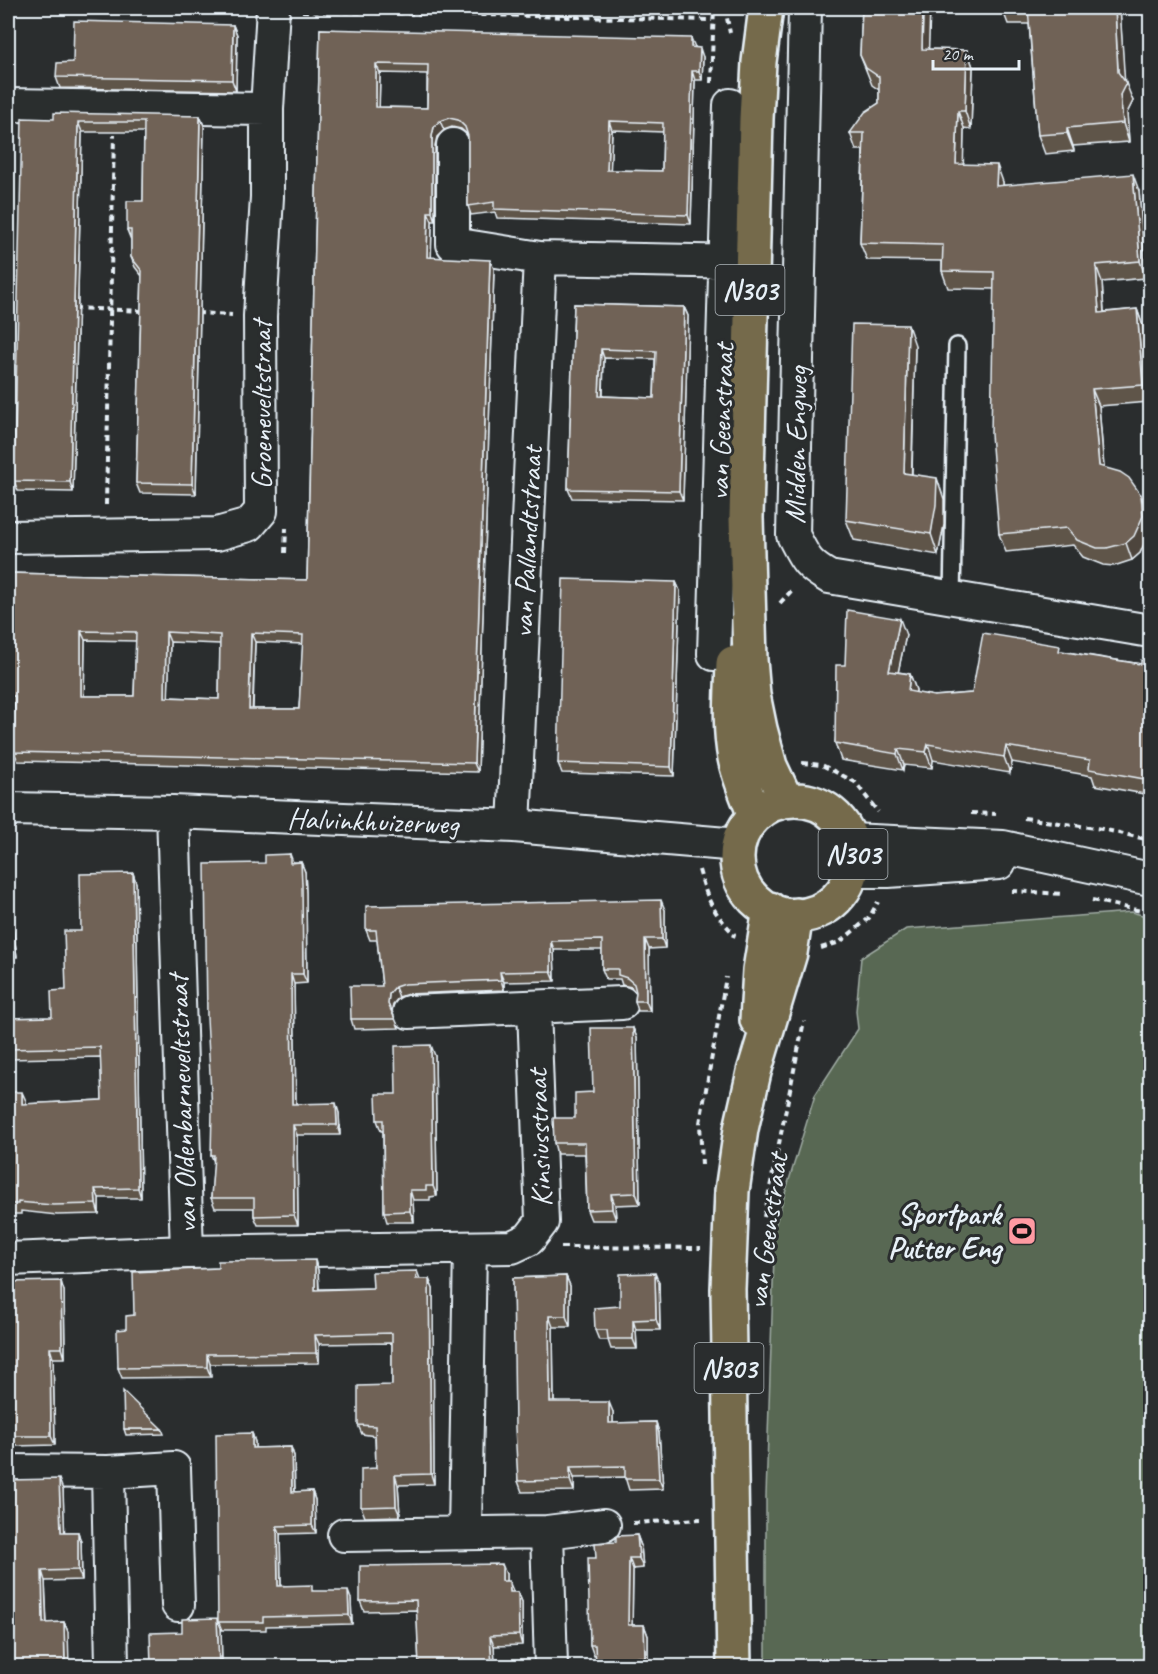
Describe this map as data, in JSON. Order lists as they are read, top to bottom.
{
  "streets": {
    "main road": ["N303", "van Geenstraat"],
    "street": [
      "Groeneveltstraat",
      "Midden Engweg",
      "van Pallandtstraat",
      "Halvinkhuizerweg",
      "van Oldenbarneveltstraat",
      "Kinsiusstraat"
    ]
  },
  "crossings": [
    ["N303", "van Geenstraat"],
    ["N303", "Halvinkhuizerweg"],
    ["van Geenstraat", "Halvinkhuizerweg"],
    ["van Pallandtstraat", "Halvinkhuizerweg"],
    ["Halvinkhuizerweg", "van Oldenbarneveltstraat"],
    ["van Oldenbarneveltstraat", "Kinsiusstraat"]
  ],
  "places": {
    "sports": ["Sportpark Putter Eng"]
  },
  "scale_bar": "20 m"
}
